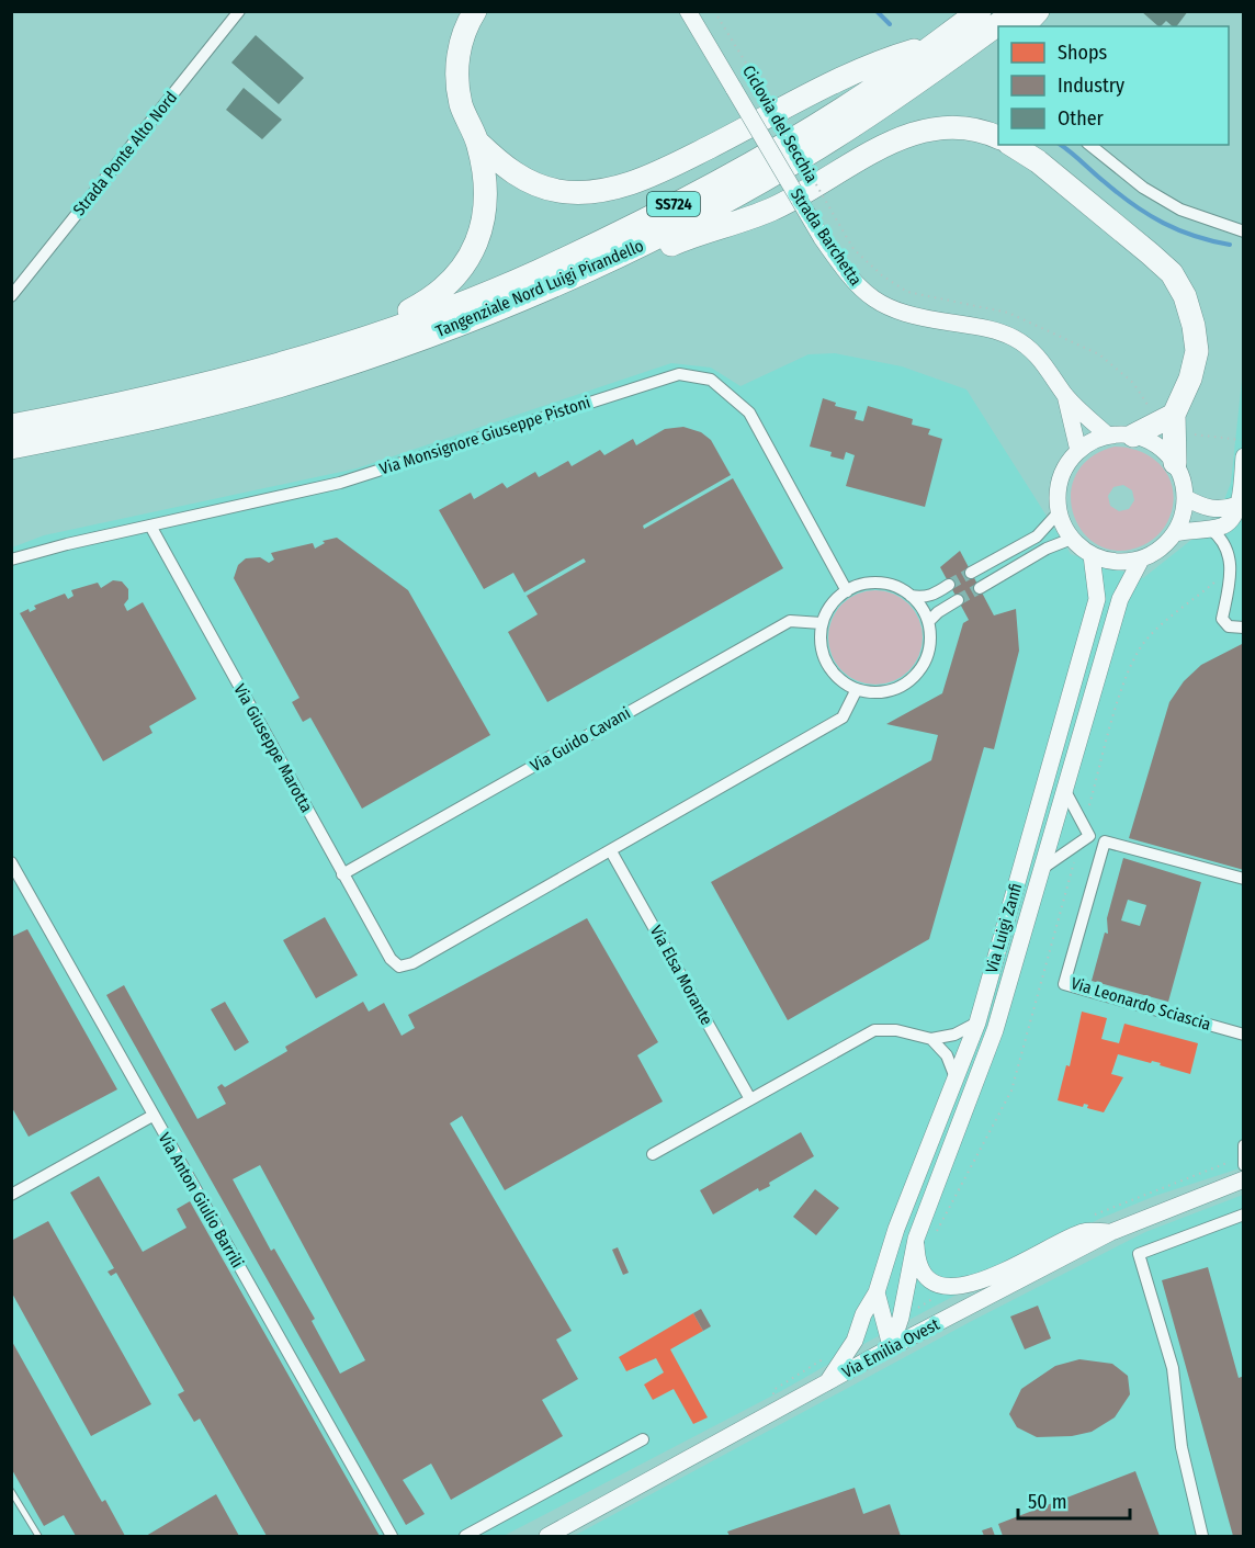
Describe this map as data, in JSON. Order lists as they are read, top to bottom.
{
  "streets": {
    "highway": ["SS724", "Tangenziale Nord Luigi Pirandello"],
    "street": [
      "Strada Ponte Alto Nord",
      "Strada Barchetta",
      "Via Monsignore Giuseppe Pistoni",
      "Via Guido Cavani",
      "Via Giuseppe Marotta",
      "Via Luigi Zanfi",
      "Via Elsa Morante",
      "Via Leonardo Sciascia",
      "Via Anton Giulio Barrili",
      "Via Emilia Ovest"
    ],
    "path": ["Ciclovia del Secchia"]
  },
  "crossings": [
    ["Strada Barchetta", "Via Luigi Zanfi"],
    ["Via Monsignore Giuseppe Pistoni", "Via Guido Cavani"],
    ["Via Monsignore Giuseppe Pistoni", "Via Giuseppe Marotta"],
    ["Via Guido Cavani", "Via Giuseppe Marotta"],
    ["Via Giuseppe Marotta", "Via Elsa Morante"],
    ["Via Luigi Zanfi", "Via Emilia Ovest"]
  ],
  "legend": ["Shops", "Industry", "Other"],
  "scale_bar": "50 m"
}
